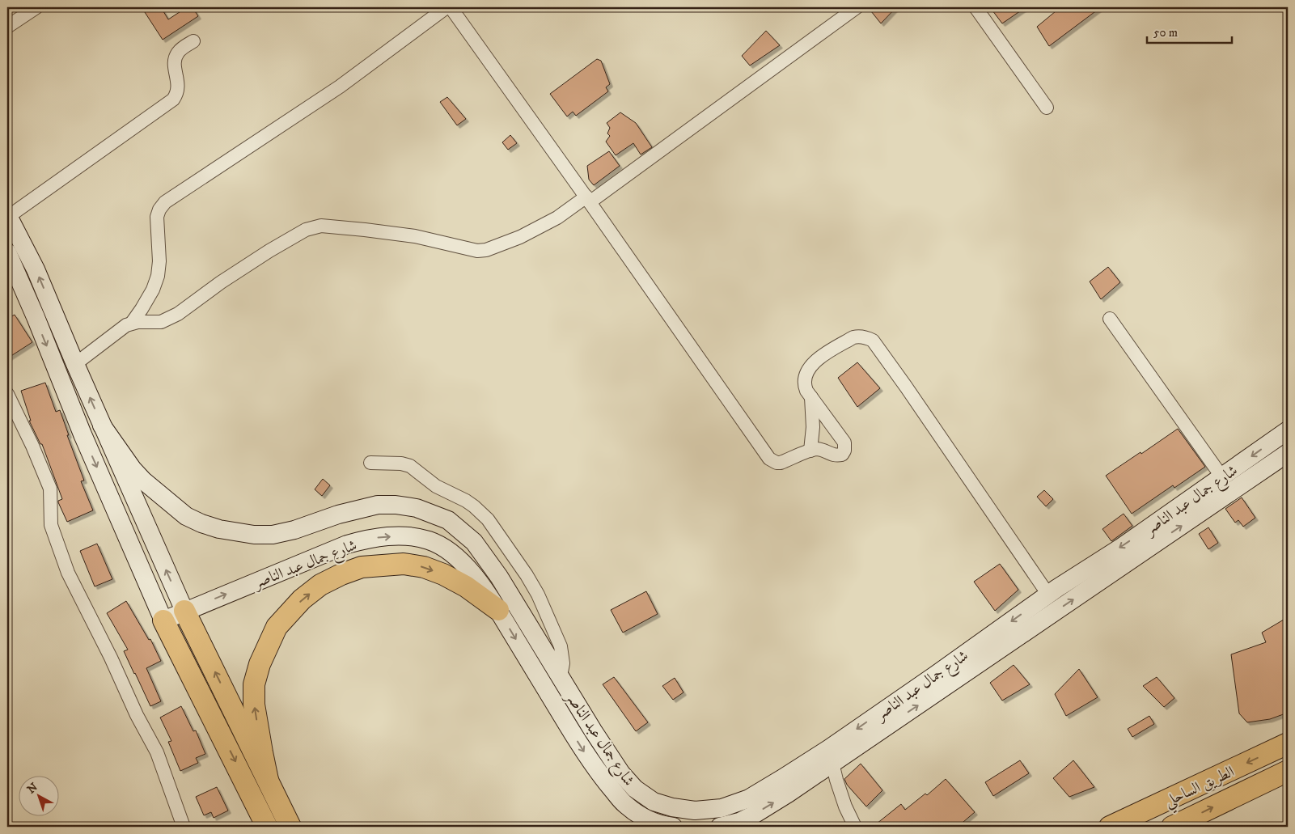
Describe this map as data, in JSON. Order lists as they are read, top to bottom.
{
  "streets": {
    "highway": ["الطريق الساحلي"],
    "main road": ["شارع جمال عبد الناصر"]
  },
  "scale_bar": "50 m",
  "north": "top left"
}
